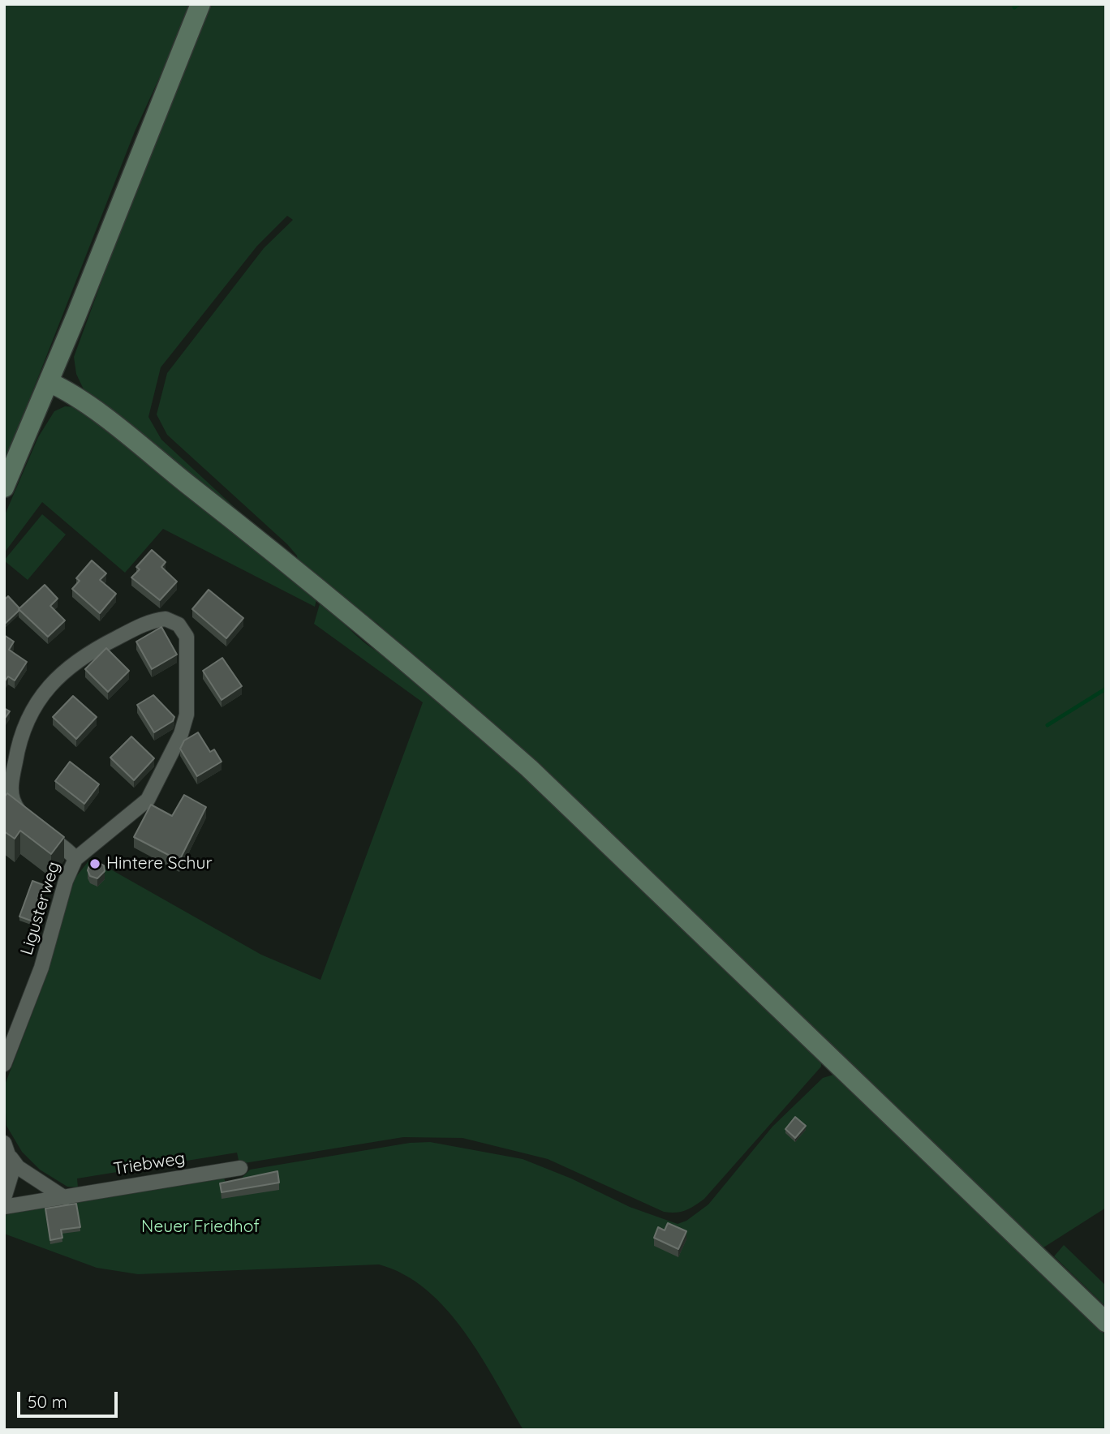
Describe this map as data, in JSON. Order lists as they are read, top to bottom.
{
  "streets": {
    "street": ["Ligusterweg", "Triebweg"]
  },
  "parks": ["Neuer Friedhof"],
  "places": ["Hintere Schur"],
  "scale_bar": "50 m"
}
